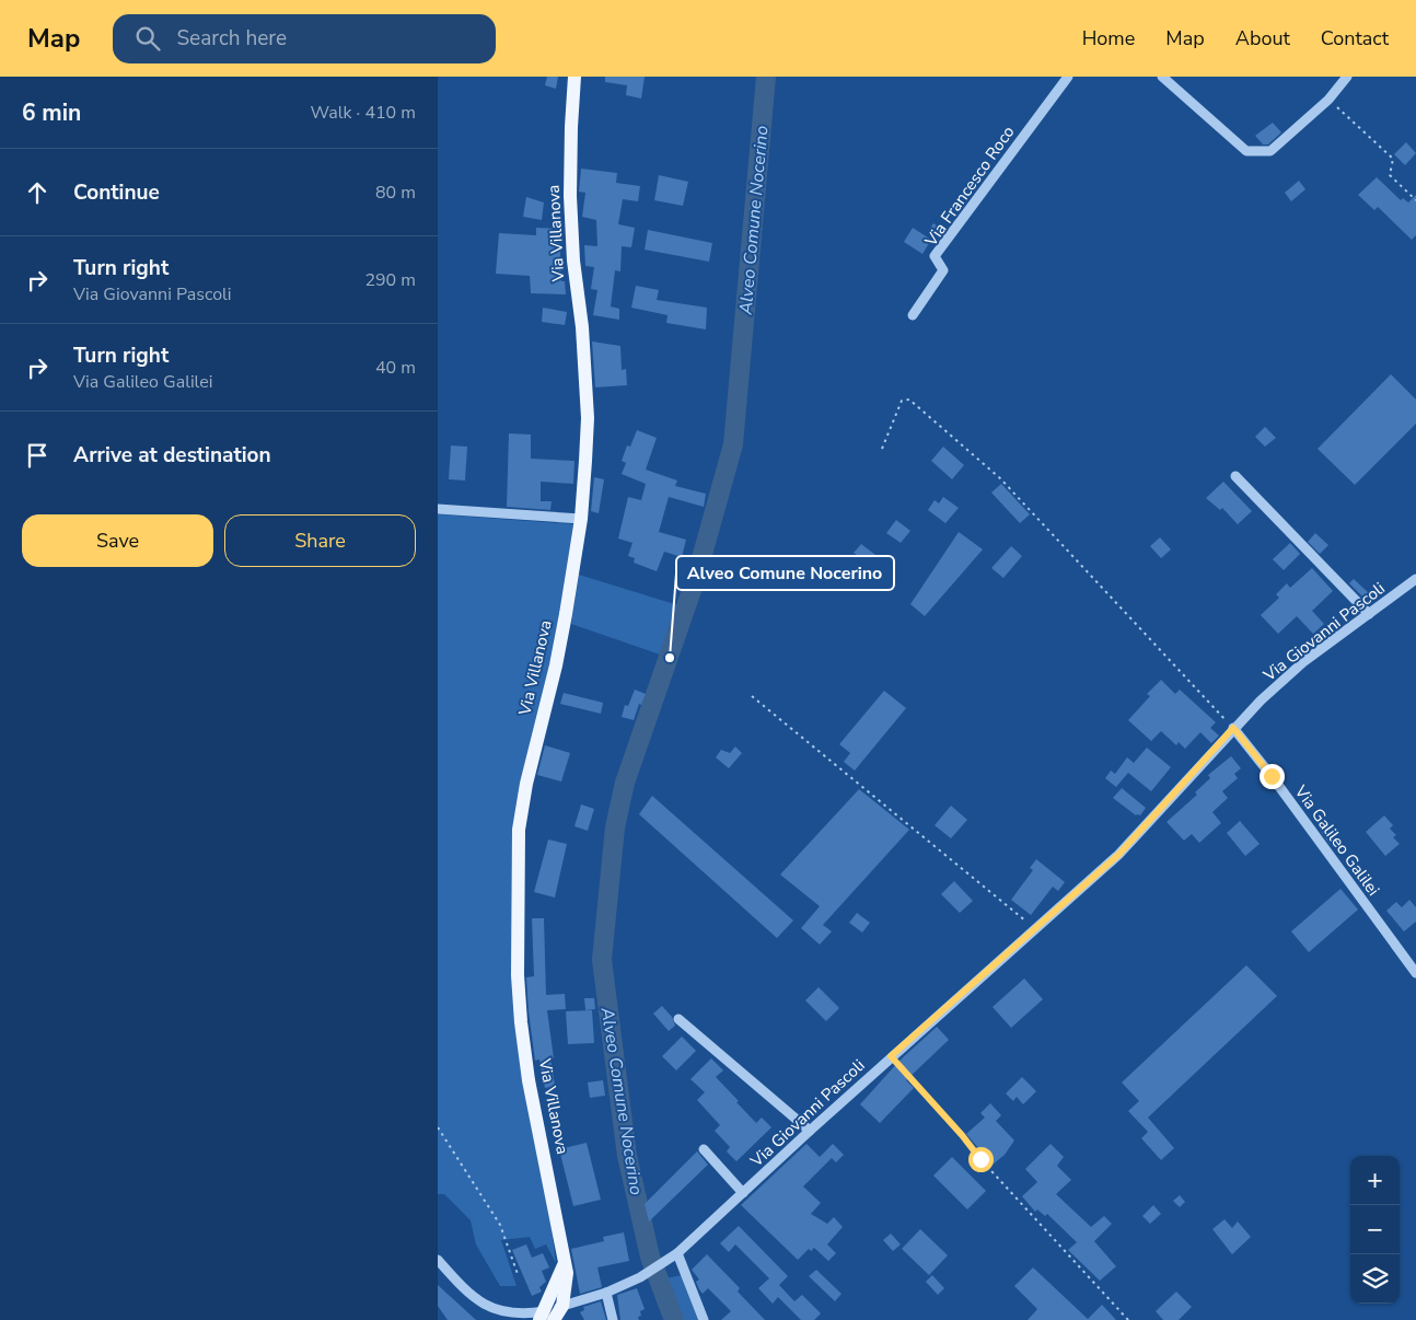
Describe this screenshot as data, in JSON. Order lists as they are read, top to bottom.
{
  "streets": {
    "main road": ["Via Villanova"],
    "street": ["Via Francesco Roco", "Via Giovanni Pascoli", "Via Galileo Galilei"]
  },
  "crossings": [
    ["Via Villanova", "Via Giovanni Pascoli"],
    ["Via Giovanni Pascoli", "Via Galileo Galilei"]
  ],
  "water": ["Alveo Comune Nocerino"],
  "places": ["Alveo Comune Nocerino"],
  "page": {
    "header": "Map",
    "search": "Search here",
    "nav": [
      "Home",
      "Map",
      "About",
      "Contact"
    ],
    "heading": ["6 min", "Walk · 410 m"],
    "list": [
      ["Continue", "80 m"],
      ["Turn right", "Via Giovanni Pascoli", "290 m"],
      ["Turn right", "Via Galileo Galilei", "40 m"],
      "Arrive at destination"
    ],
    "buttons": ["Save", "Share"],
    "map_buttons": ["+", "−"]
  }
}
